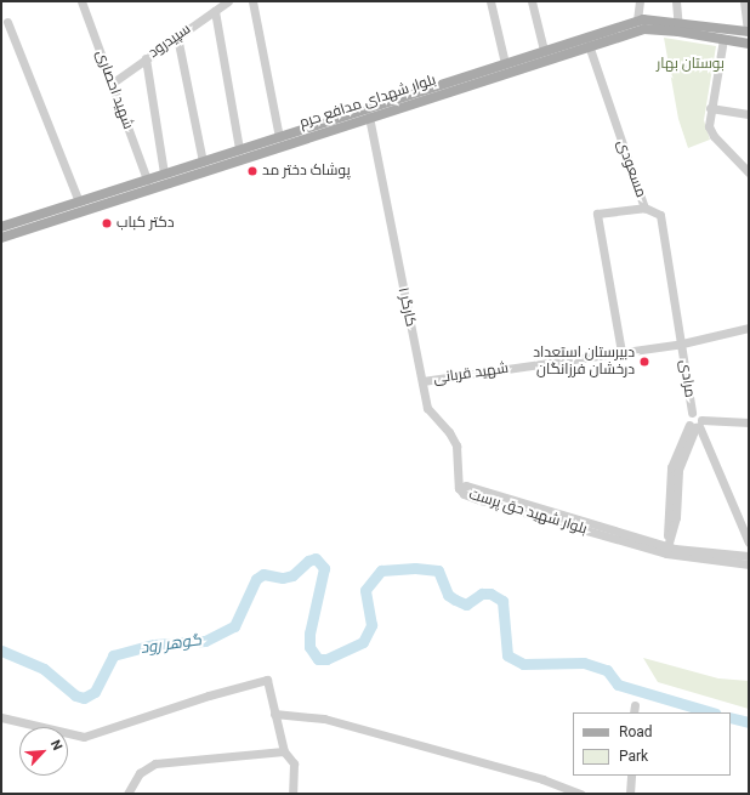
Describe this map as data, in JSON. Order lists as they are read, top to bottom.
{
  "streets": {
    "main road": ["بلوار شهدای مدافع حرم"],
    "street": [
      "سپیدرود",
      "شهید احصاری",
      "مسعودی",
      "کارگر ۱",
      "شهید قربانی",
      "مرادی",
      "بلوار شهید حق پرست"
    ]
  },
  "crossings": [
    ["سپیدرود", "شهید احصاری"],
    ["شهید احصاری", "بلوار شهدای مدافع حرم"],
    ["بلوار شهدای مدافع حرم", "مسعودی"],
    ["بلوار شهدای مدافع حرم", "کارگر ۱"],
    ["مسعودی", "شهید قربانی"],
    ["مسعودی", "مرادی"],
    ["کارگر ۱", "شهید قربانی"],
    ["کارگر ۱", "بلوار شهید حق پرست"],
    ["شهید قربانی", "مرادی"]
  ],
  "water": ["گوهر رود"],
  "parks": ["بوستان بهار"],
  "places": ["پوشاک دختر مد", "دکتر کباب", "دبیرستان استعداد درخشان فرزانگان"],
  "legend": ["Road", "Park"],
  "north": "top right"
}
